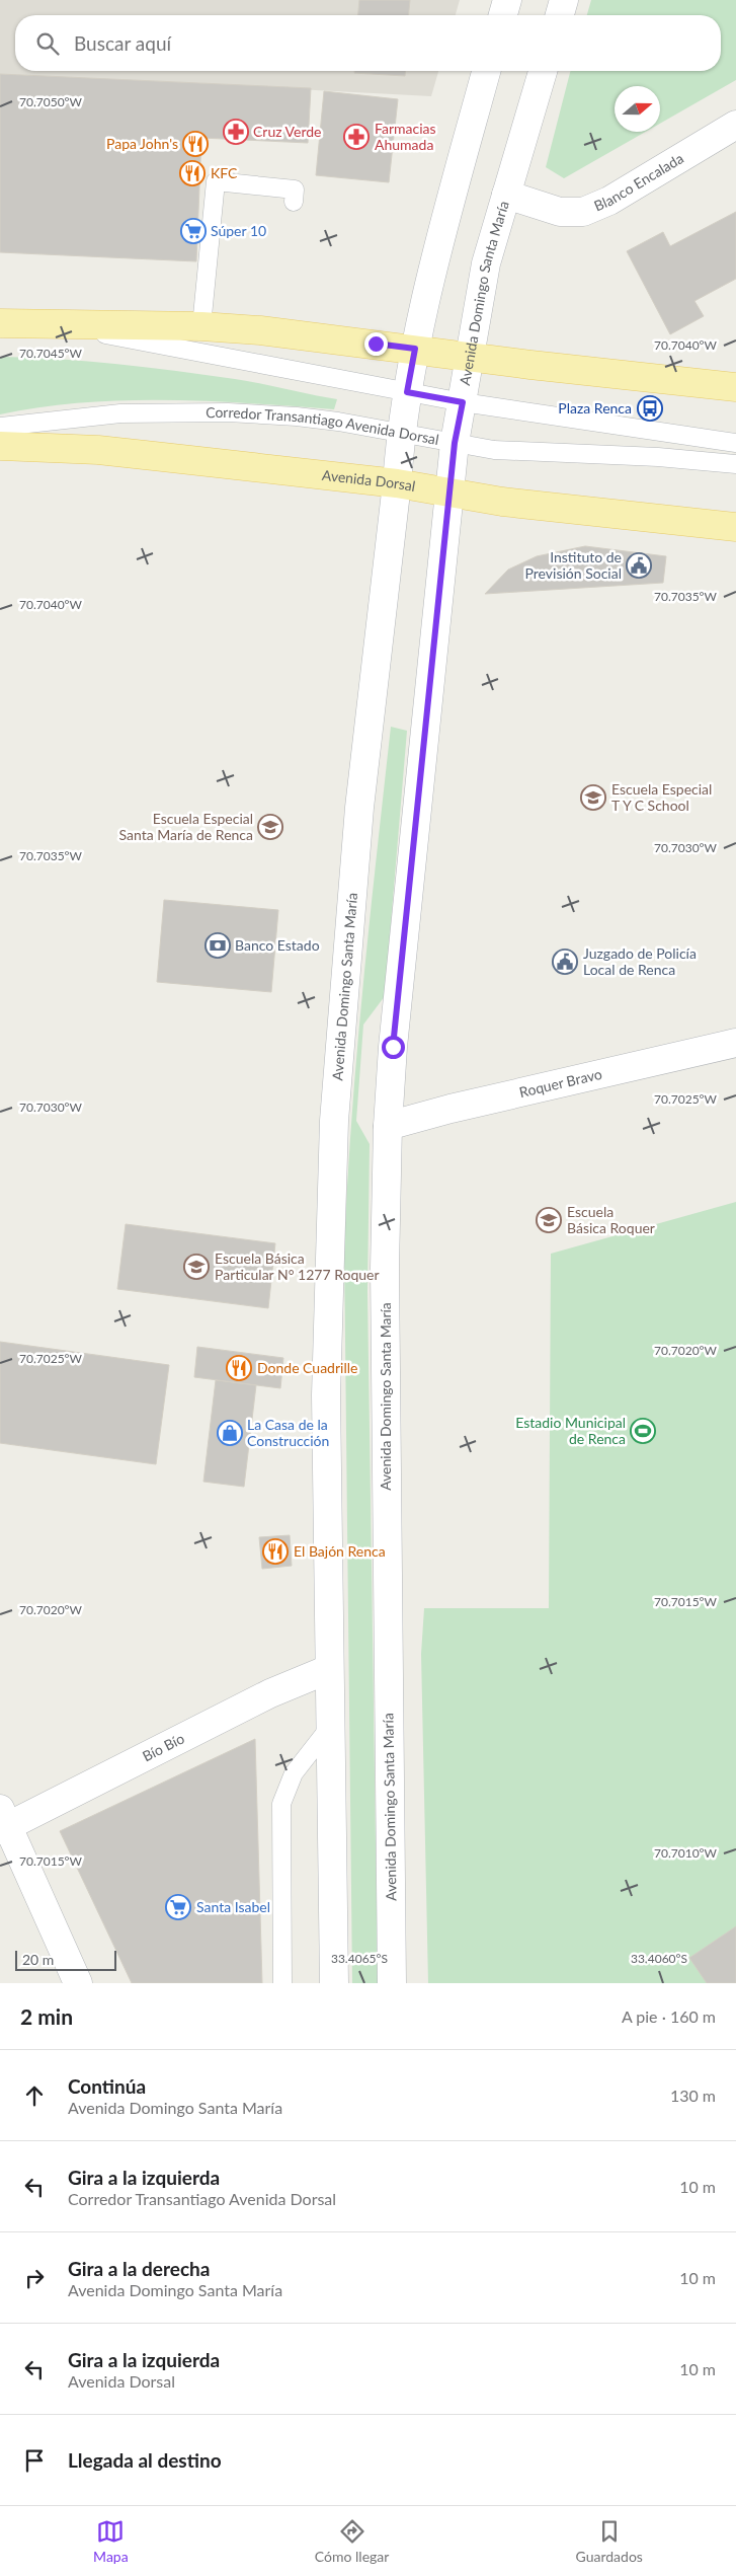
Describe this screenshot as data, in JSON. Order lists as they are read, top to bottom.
{
  "streets": {
    "main road": [
      "Blanco Encalada",
      "Avenida Domingo Santa María",
      "Avenida Dorsal",
      "Roquer Bravo",
      "Bío Bío"
    ],
    "lane": ["Corredor Transantiago Avenida Dorsal"]
  },
  "crossings": [
    ["Blanco Encalada", "Avenida Domingo Santa María"],
    ["Avenida Domingo Santa María", "Corredor Transantiago Avenida Dorsal"],
    ["Avenida Domingo Santa María", "Avenida Dorsal"],
    ["Avenida Domingo Santa María", "Roquer Bravo"],
    ["Avenida Domingo Santa María", "Bío Bío"]
  ],
  "places": {
    "pharmacy": ["Cruz Verde", "Farmacias Ahumada"],
    "restaurant": [
      "Papa John's",
      "KFC",
      "Donde Cuadrille",
      "El Bajón Renca"
    ],
    "supermarket": ["Súper 10", "Santa Isabel"],
    "bus stop": ["Plaza Renca"],
    "public building": ["Instituto de Previsión Social", "Juzgado de Policía Local de Renca"],
    "school or university": [
      "Escuela Especial T Y C School",
      "Escuela Especial Santa María de Renca",
      "Escuela Básica Roquer",
      "Escuela Básica Particular N° 1277 Roquer"
    ],
    "bank": ["Banco Estado"],
    "sports": ["Estadio Municipal de Renca"],
    "shop": ["La Casa de la Construcción"]
  },
  "scale_bar": "20 m",
  "north": "right",
  "page": {
    "search": "Buscar aquí",
    "scale": "20 m",
    "heading": ["2 min", "A pie · 160 m"],
    "list": [
      ["Continúa", "Avenida Domingo Santa María", "130 m"],
      ["Gira a la izquierda", "Corredor Transantiago Avenida Dorsal", "10 m"],
      ["Gira a la derecha", "Avenida Domingo Santa María", "10 m"],
      ["Gira a la izquierda", "Avenida Dorsal", "10 m"],
      "Llegada al destino"
    ],
    "nav": ["Mapa", "Cómo llegar", "Guardados"]
  },
  "coordinates": [
    "70.7050°W",
    "70.7040°W",
    "70.7045°W",
    "70.7035°W",
    "70.7030°W",
    "70.7025°W",
    "70.7020°W",
    "70.7015°W",
    "70.7010°W",
    "33.4065°S",
    "33.4060°S"
  ]
}
